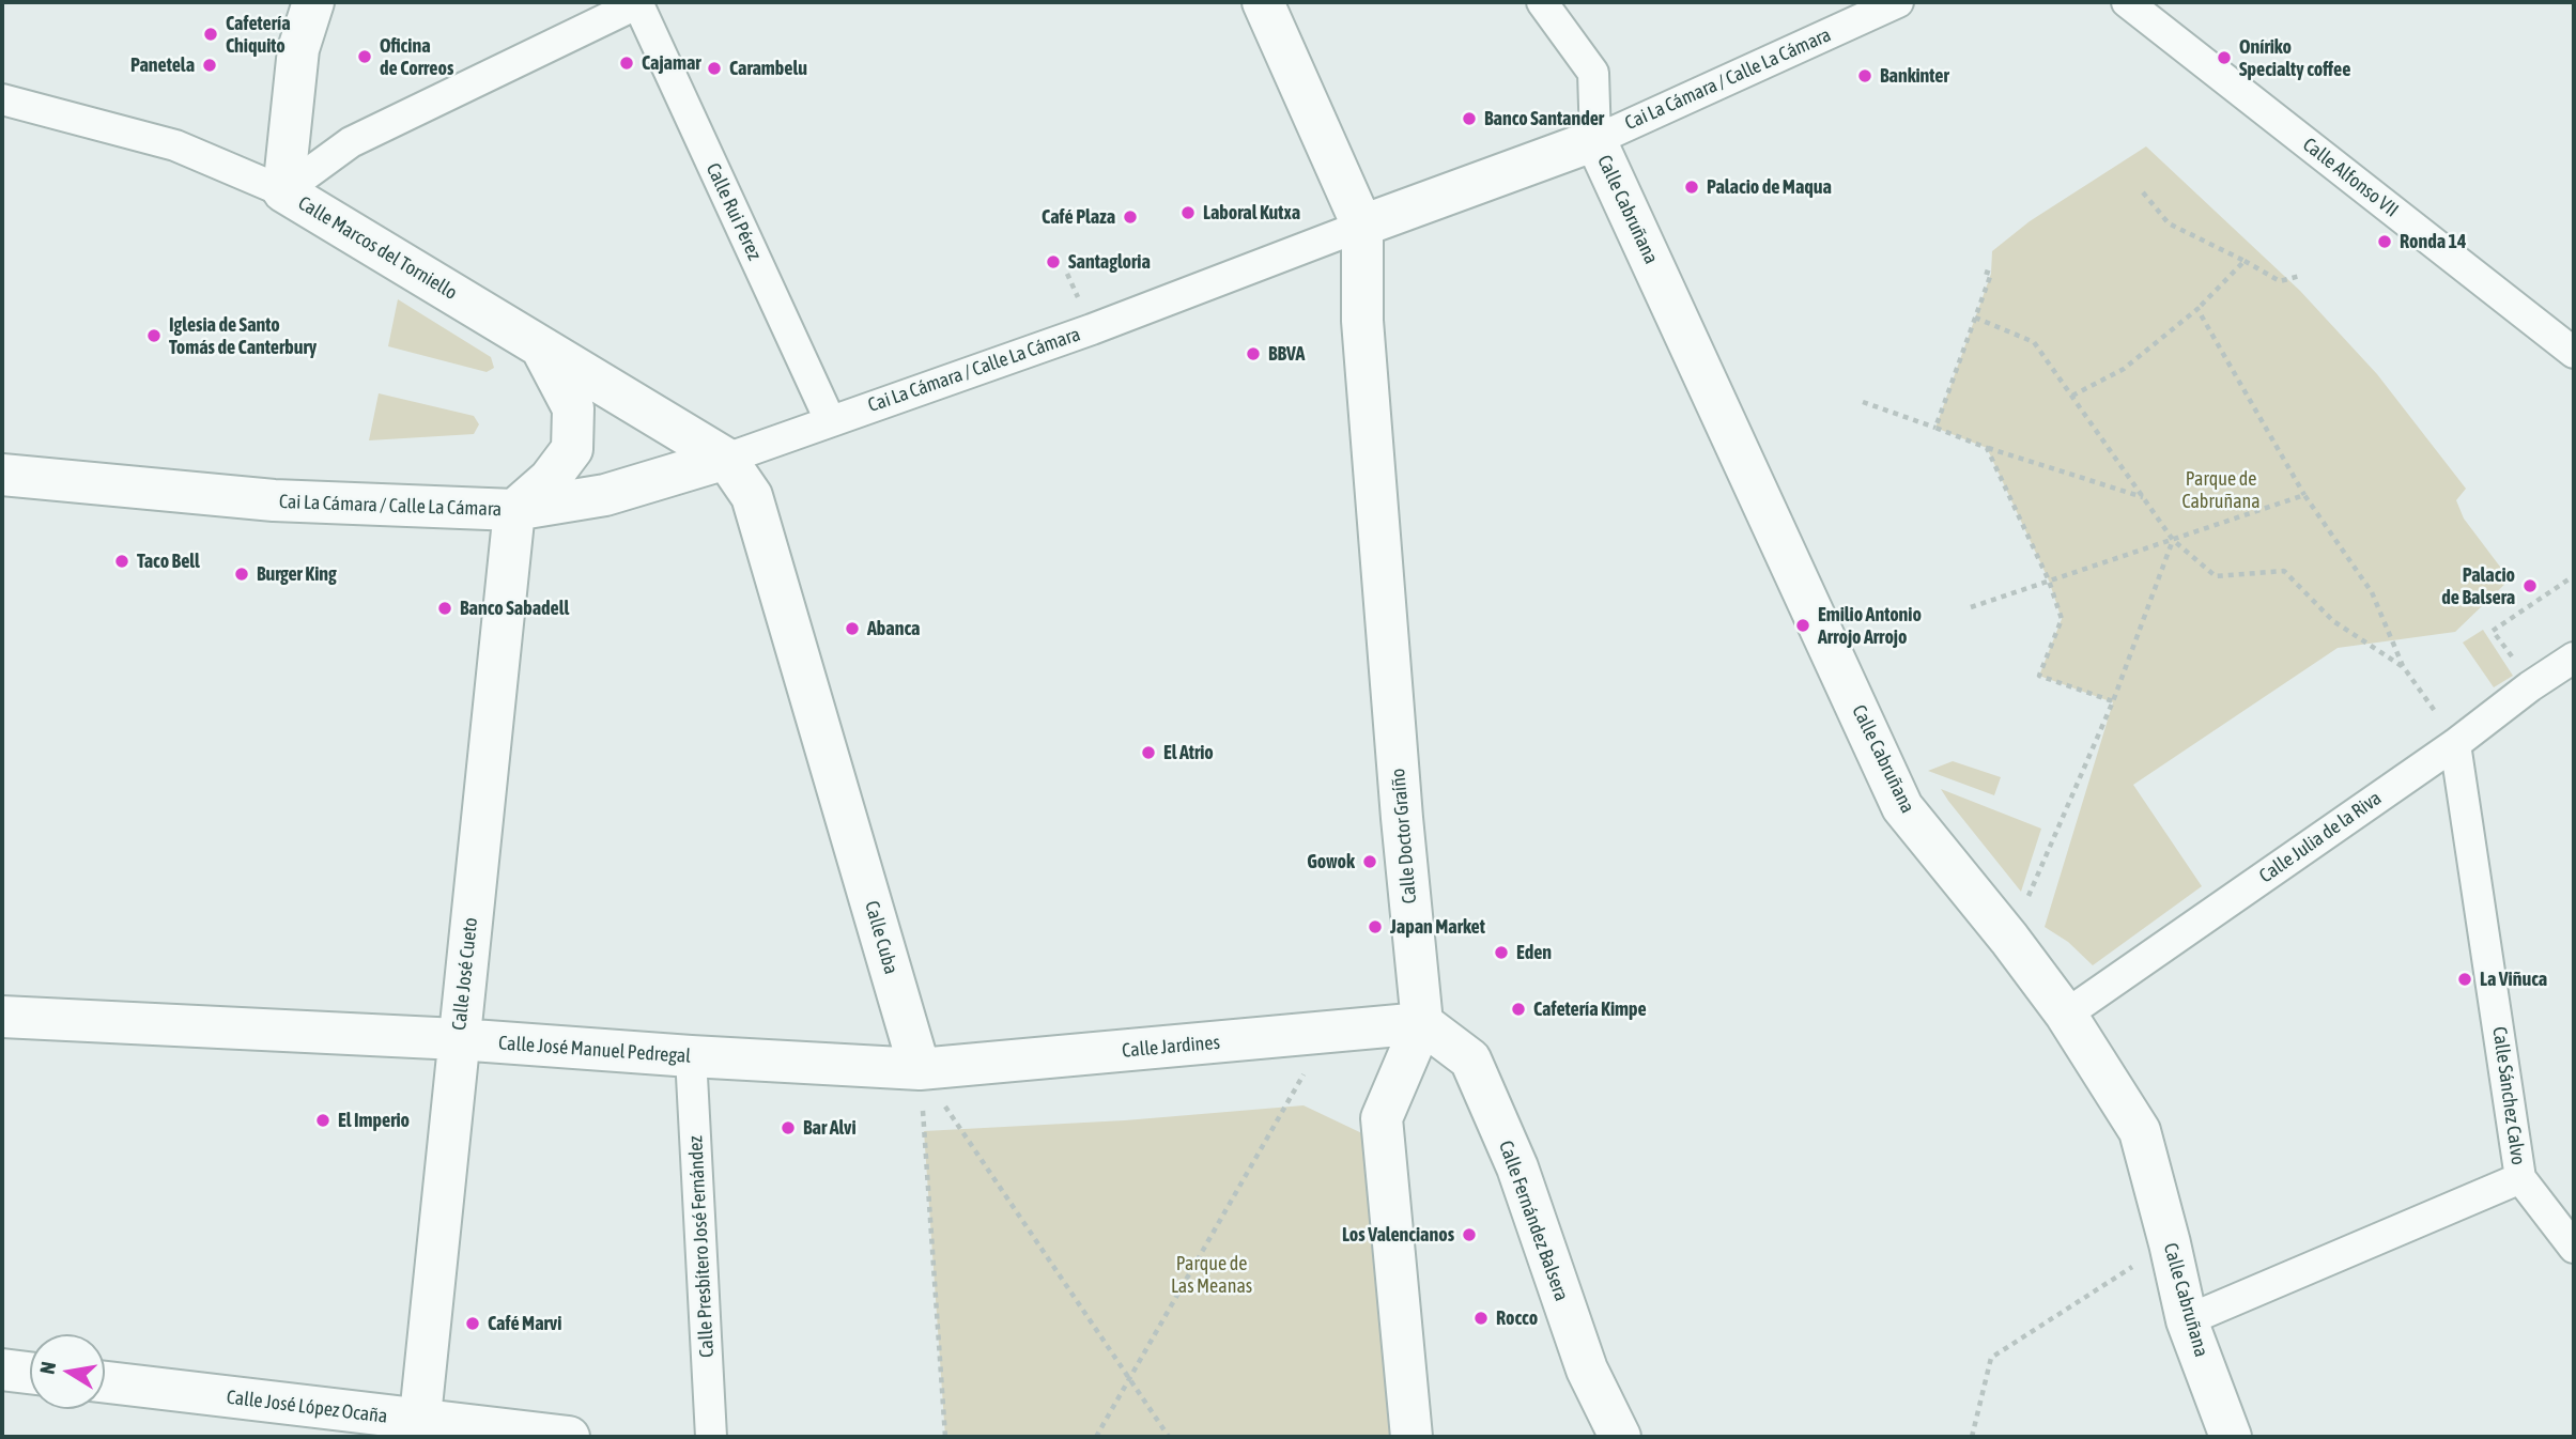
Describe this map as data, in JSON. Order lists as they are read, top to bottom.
{
  "streets": {
    "street": [
      "Cai La Cámara / Calle La Cámara",
      "Calle Alfonso VII",
      "Calle Cabruñana",
      "Calle Rui Pérez",
      "Calle Marcos del Torniello",
      "Calle Doctor Graíño",
      "Calle Julia de la Riva",
      "Calle Cuba",
      "Calle José Cueto",
      "Calle Jardines",
      "Calle José Manuel Pedregal",
      "Calle Sánchez Calvo",
      "Calle Fernández Balsera",
      "Calle Presbítero José Fernández",
      "Calle José López Ocaña"
    ]
  },
  "crossings": [
    ["Cai La Cámara / Calle La Cámara", "Calle Cabruñana"],
    ["Cai La Cámara / Calle La Cámara", "Calle Rui Pérez"],
    ["Cai La Cámara / Calle La Cámara", "Calle Marcos del Torniello"],
    ["Cai La Cámara / Calle La Cámara", "Calle Doctor Graíño"],
    ["Cai La Cámara / Calle La Cámara", "Calle Cuba"],
    ["Cai La Cámara / Calle La Cámara", "Calle José Cueto"],
    ["Calle Cabruñana", "Calle Julia de la Riva"],
    ["Calle Cabruñana", "Calle Sánchez Calvo"],
    ["Calle Marcos del Torniello", "Calle Cuba"],
    ["Calle Doctor Graíño", "Calle Jardines"],
    ["Calle Doctor Graíño", "Calle Fernández Balsera"],
    ["Calle Julia de la Riva", "Calle Sánchez Calvo"],
    ["Calle Cuba", "Calle Jardines"],
    ["Calle Cuba", "Calle José Manuel Pedregal"],
    ["Calle José Cueto", "Calle José Manuel Pedregal"],
    ["Calle José Cueto", "Calle José López Ocaña"],
    ["Calle Jardines", "Calle José Manuel Pedregal"],
    ["Calle Jardines", "Calle Fernández Balsera"],
    ["Calle José Manuel Pedregal", "Calle Presbítero José Fernández"]
  ],
  "parks": ["Parque de Cabruñana", "Parque de Las Meanas"],
  "places": [
    "Cafetería Chiquito",
    "Oficina de Correos",
    "Oníriko Specialty coffee",
    "Cajamar",
    "Panetela",
    "Carambelu",
    "Bankinter",
    "Banco Santander",
    "Palacio de Maqua",
    "Laboral Kutxa",
    "Café Plaza",
    "Ronda 14",
    "Santagloria",
    "Iglesia de Santo Tomás de Canterbury",
    "BBVA",
    "Taco Bell",
    "Burger King",
    "Palacio de Balsera",
    "Banco Sabadell",
    "Emilio Antonio Arrojo Arrojo",
    "Abanca",
    "El Atrio",
    "Gowok",
    "Japan Market",
    "Eden",
    "La Viñuca",
    "Cafetería Kimpe",
    "El Imperio",
    "Bar Alvi",
    "Los Valencianos",
    "Rocco",
    "Café Marvi"
  ],
  "north": "left"
}
